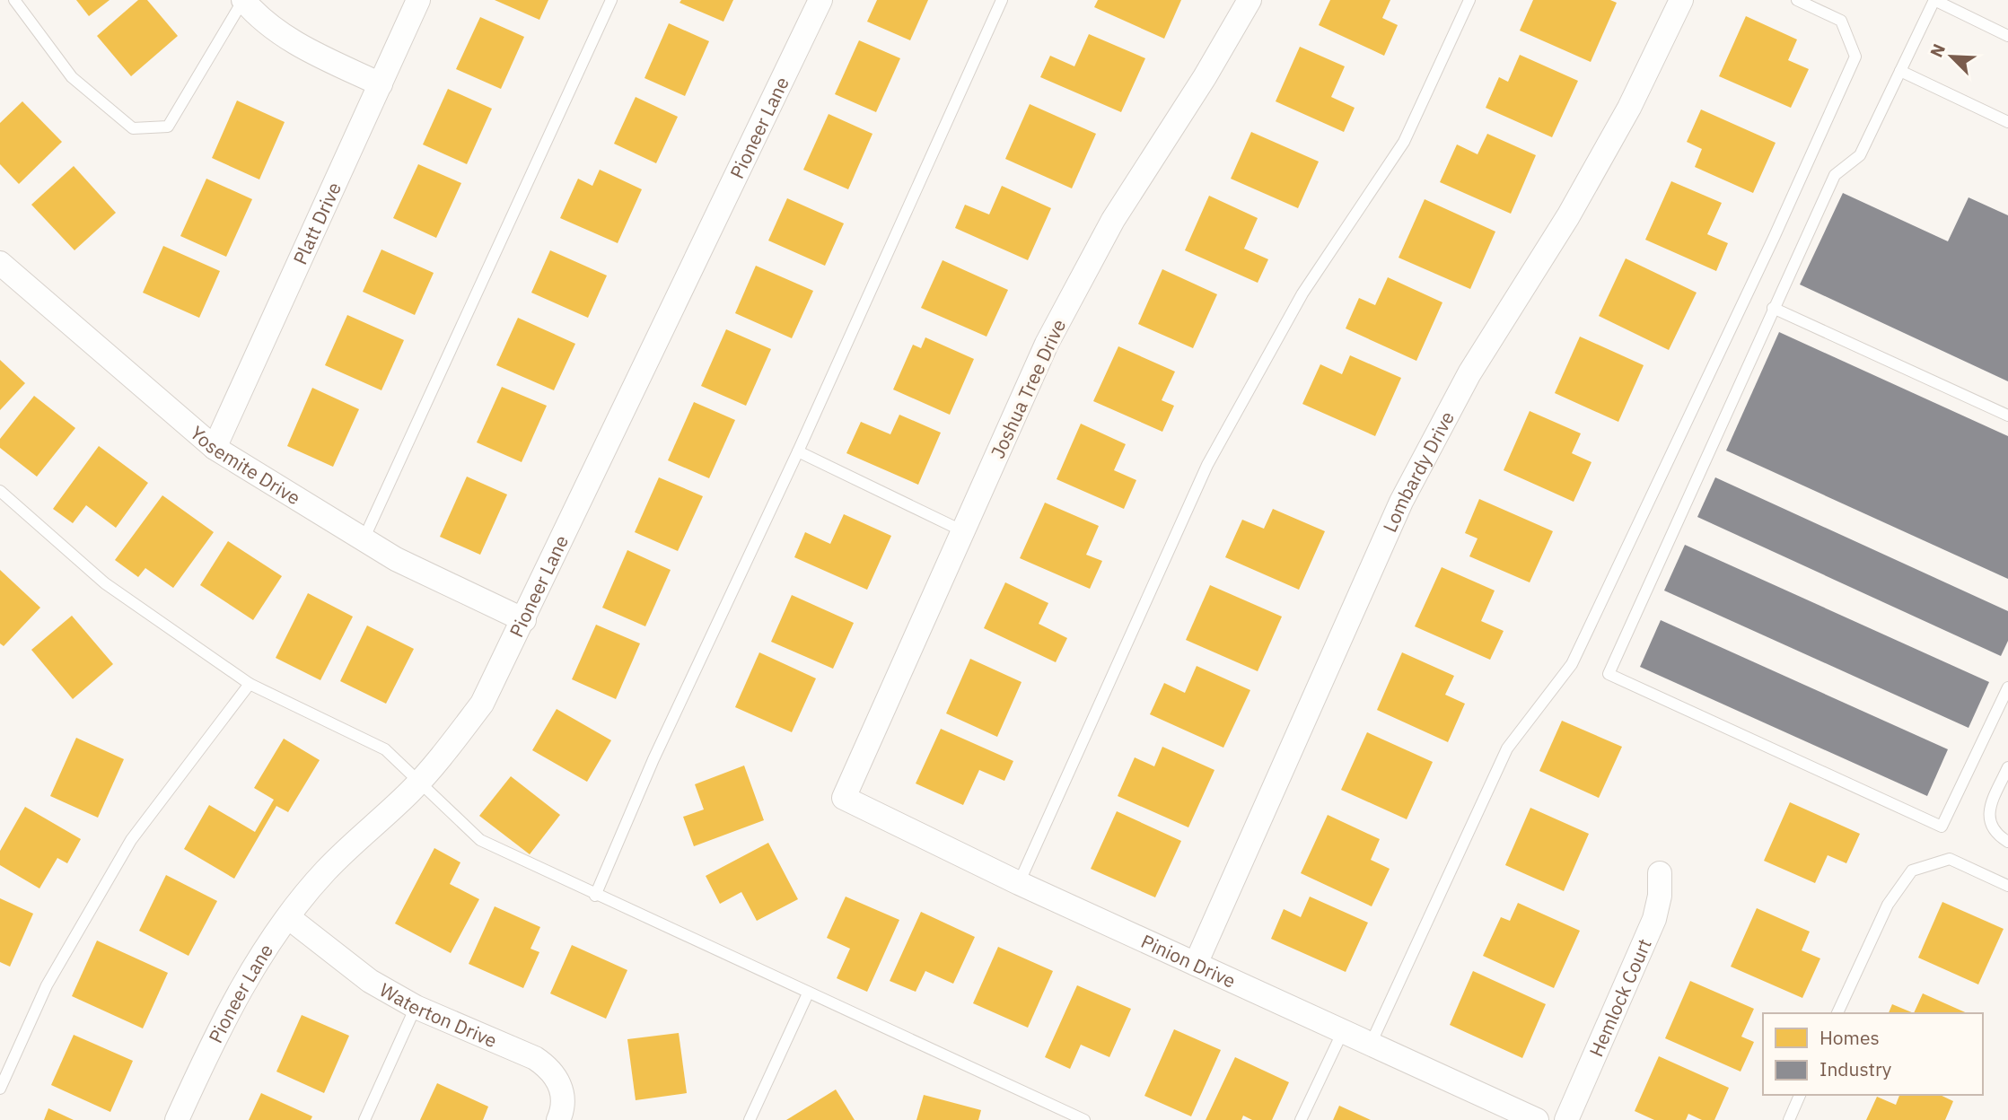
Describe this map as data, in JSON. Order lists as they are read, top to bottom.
{
  "streets": {
    "street": [
      "Pioneer Lane",
      "Platt Drive",
      "Joshua Tree Drive",
      "Yosemite Drive",
      "Lombardy Drive",
      "Pinion Drive",
      "Hemlock Court",
      "Waterton Drive"
    ]
  },
  "crossings": [
    ["Pioneer Lane", "Yosemite Drive"],
    ["Pioneer Lane", "Waterton Drive"],
    ["Platt Drive", "Yosemite Drive"],
    ["Joshua Tree Drive", "Pinion Drive"],
    ["Lombardy Drive", "Pinion Drive"]
  ],
  "legend": ["Homes", "Industry"],
  "north": "top left"
}
